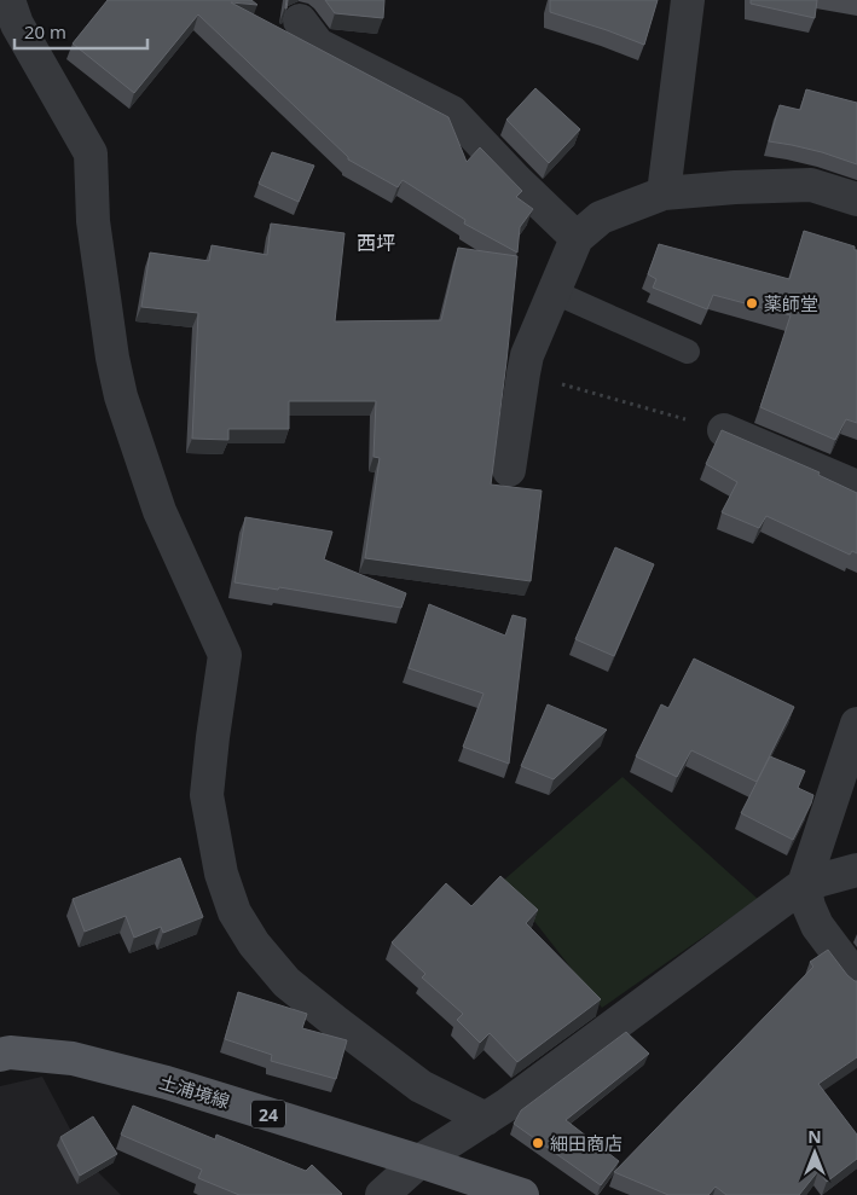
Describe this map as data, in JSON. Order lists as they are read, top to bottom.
{
  "streets": {
    "main road": ["土浦境線", "24"]
  },
  "districts": ["西坪"],
  "places": ["薬師堂", "細田商店"],
  "scale_bar": "20 m",
  "north": "top"
}
